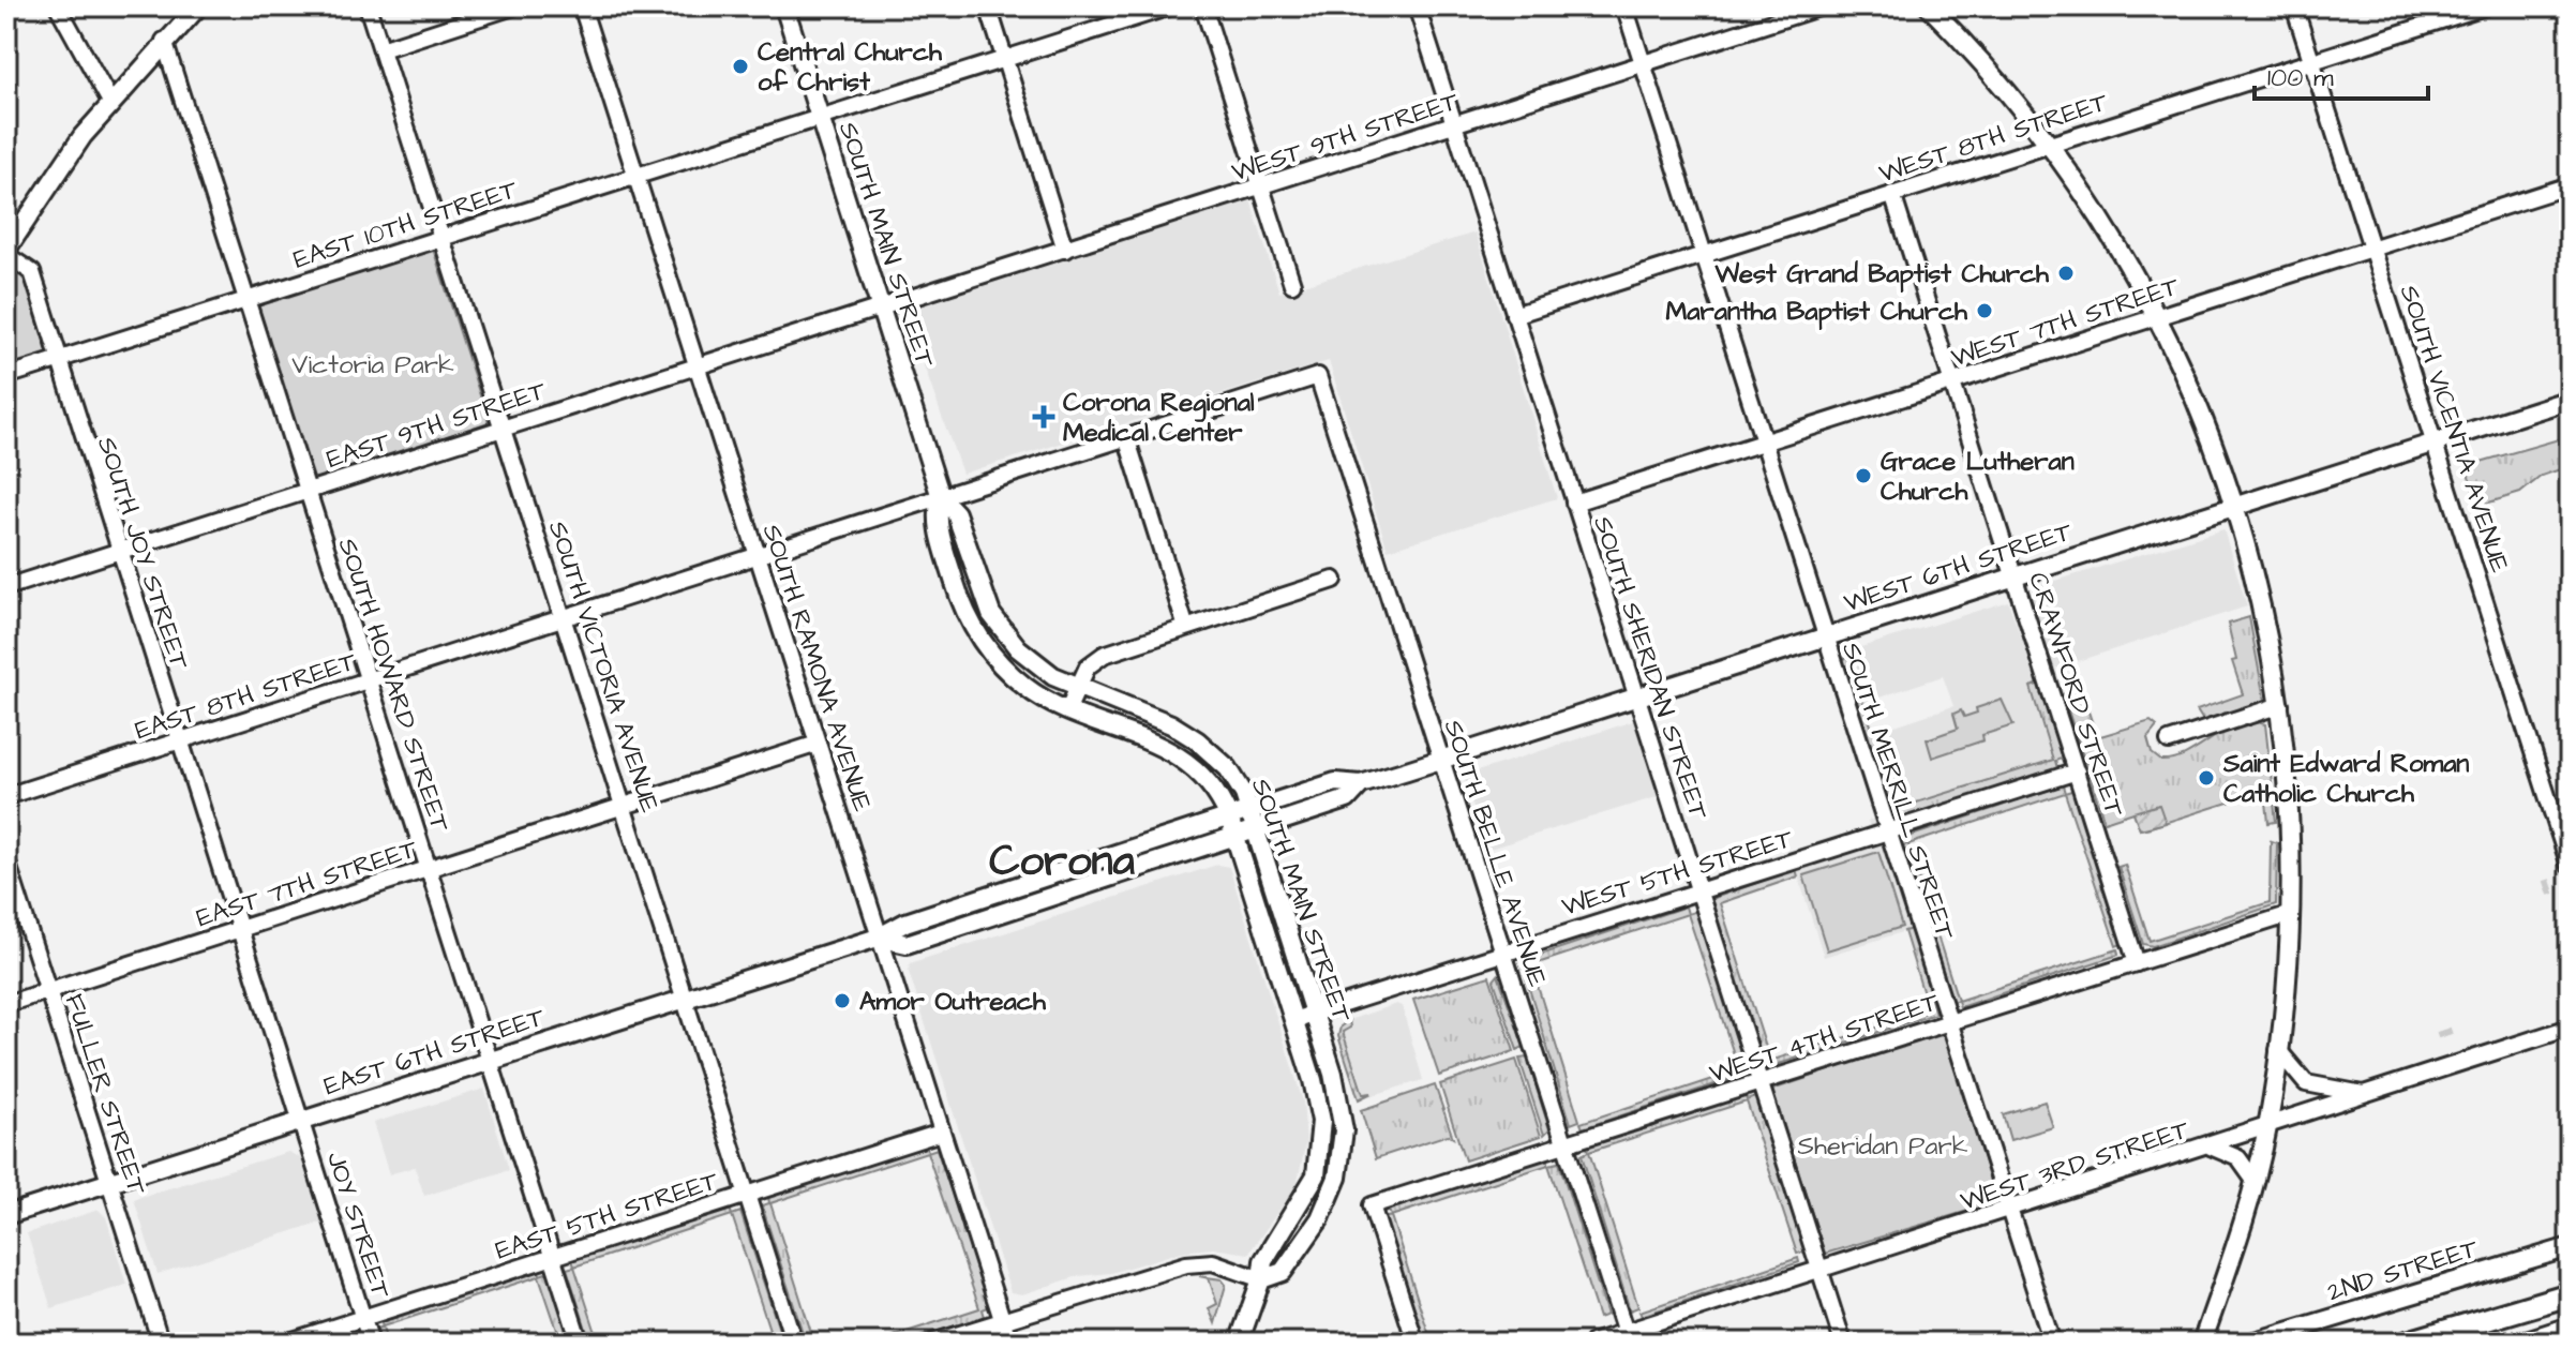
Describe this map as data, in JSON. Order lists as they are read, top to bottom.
{
  "streets": {
    "main road": [
      "SOUTH MAIN STREET",
      "WEST 6TH STREET",
      "EAST 6TH STREET",
      "2ND STREET"
    ],
    "street": [
      "WEST 9TH STREET",
      "WEST 8TH STREET",
      "EAST 10TH STREET",
      "WEST 7TH STREET",
      "EAST 9TH STREET",
      "SOUTH VICENTIA AVENUE",
      "SOUTH JOY STREET",
      "SOUTH VICTORIA AVENUE",
      "SOUTH RAMONA AVENUE",
      "SOUTH SHERIDAN STREET",
      "SOUTH HOWARD STREET",
      "CRAWFORD STREET",
      "EAST 8TH STREET",
      "SOUTH MERRILL STREET",
      "SOUTH BELLE AVENUE",
      "WEST 5TH STREET",
      "EAST 7TH STREET",
      "WEST 4TH STREET",
      "FULLER STREET",
      "WEST 3RD STREET",
      "EAST 5TH STREET",
      "JOY STREET"
    ]
  },
  "crossings": [
    ["WEST 9TH STREET", "SOUTH MAIN STREET"],
    ["WEST 9TH STREET", "EAST 9TH STREET"],
    ["WEST 9TH STREET", "SOUTH SHERIDAN STREET"],
    ["WEST 9TH STREET", "SOUTH MERRILL STREET"],
    ["WEST 8TH STREET", "SOUTH VICENTIA AVENUE"],
    ["WEST 8TH STREET", "SOUTH SHERIDAN STREET"],
    ["WEST 8TH STREET", "CRAWFORD STREET"],
    ["WEST 8TH STREET", "SOUTH MERRILL STREET"],
    ["EAST 10TH STREET", "SOUTH MAIN STREET"],
    ["EAST 10TH STREET", "SOUTH JOY STREET"],
    ["EAST 10TH STREET", "SOUTH VICTORIA AVENUE"],
    ["EAST 10TH STREET", "SOUTH RAMONA AVENUE"],
    ["EAST 10TH STREET", "SOUTH HOWARD STREET"],
    ["SOUTH MAIN STREET", "EAST 9TH STREET"],
    ["SOUTH MAIN STREET", "WEST 6TH STREET"],
    ["SOUTH MAIN STREET", "EAST 8TH STREET"],
    ["SOUTH MAIN STREET", "WEST 5TH STREET"],
    ["SOUTH MAIN STREET", "EAST 6TH STREET"],
    ["WEST 7TH STREET", "SOUTH VICENTIA AVENUE"],
    ["WEST 7TH STREET", "SOUTH SHERIDAN STREET"],
    ["WEST 7TH STREET", "CRAWFORD STREET"],
    ["WEST 7TH STREET", "SOUTH MERRILL STREET"],
    ["EAST 9TH STREET", "SOUTH JOY STREET"],
    ["EAST 9TH STREET", "SOUTH VICTORIA AVENUE"],
    ["EAST 9TH STREET", "SOUTH RAMONA AVENUE"],
    ["EAST 9TH STREET", "SOUTH HOWARD STREET"],
    ["SOUTH VICENTIA AVENUE", "WEST 6TH STREET"],
    ["SOUTH JOY STREET", "EAST 8TH STREET"],
    ["SOUTH JOY STREET", "EAST 7TH STREET"],
    ["SOUTH JOY STREET", "EAST 6TH STREET"],
    ["SOUTH JOY STREET", "JOY STREET"],
    ["WEST 6TH STREET", "SOUTH SHERIDAN STREET"],
    ["WEST 6TH STREET", "CRAWFORD STREET"],
    ["WEST 6TH STREET", "SOUTH MERRILL STREET"],
    ["WEST 6TH STREET", "SOUTH BELLE AVENUE"],
    ["WEST 6TH STREET", "EAST 6TH STREET"],
    ["SOUTH VICTORIA AVENUE", "EAST 8TH STREET"],
    ["SOUTH VICTORIA AVENUE", "EAST 7TH STREET"],
    ["SOUTH VICTORIA AVENUE", "EAST 6TH STREET"],
    ["SOUTH VICTORIA AVENUE", "EAST 5TH STREET"],
    ["SOUTH RAMONA AVENUE", "EAST 8TH STREET"],
    ["SOUTH RAMONA AVENUE", "EAST 7TH STREET"],
    ["SOUTH RAMONA AVENUE", "EAST 6TH STREET"],
    ["SOUTH RAMONA AVENUE", "EAST 5TH STREET"],
    ["SOUTH SHERIDAN STREET", "WEST 5TH STREET"],
    ["SOUTH SHERIDAN STREET", "WEST 4TH STREET"],
    ["SOUTH SHERIDAN STREET", "WEST 3RD STREET"],
    ["SOUTH HOWARD STREET", "EAST 8TH STREET"],
    ["SOUTH HOWARD STREET", "EAST 7TH STREET"],
    ["SOUTH HOWARD STREET", "EAST 6TH STREET"],
    ["SOUTH HOWARD STREET", "EAST 5TH STREET"],
    ["CRAWFORD STREET", "WEST 5TH STREET"],
    ["CRAWFORD STREET", "WEST 4TH STREET"],
    ["SOUTH MERRILL STREET", "WEST 5TH STREET"],
    ["SOUTH MERRILL STREET", "WEST 4TH STREET"],
    ["SOUTH MERRILL STREET", "WEST 3RD STREET"],
    ["SOUTH BELLE AVENUE", "WEST 5TH STREET"],
    ["SOUTH BELLE AVENUE", "WEST 4TH STREET"],
    ["SOUTH BELLE AVENUE", "WEST 3RD STREET"],
    ["EAST 7TH STREET", "FULLER STREET"],
    ["EAST 6TH STREET", "FULLER STREET"],
    ["EAST 6TH STREET", "JOY STREET"],
    ["EAST 5TH STREET", "JOY STREET"]
  ],
  "districts": ["Corona"],
  "parks": ["Victoria Park", "Sheridan Park"],
  "places": {
    "other": [
      "Central Church of Christ",
      "West Grand Baptist Church",
      "Marantha Baptist Church",
      "Grace Lutheran Church",
      "Saint Edward Roman Catholic Church",
      "Amor Outreach"
    ],
    "health": ["Corona Regional Medical Center"]
  },
  "scale_bar": "100 m"
}
